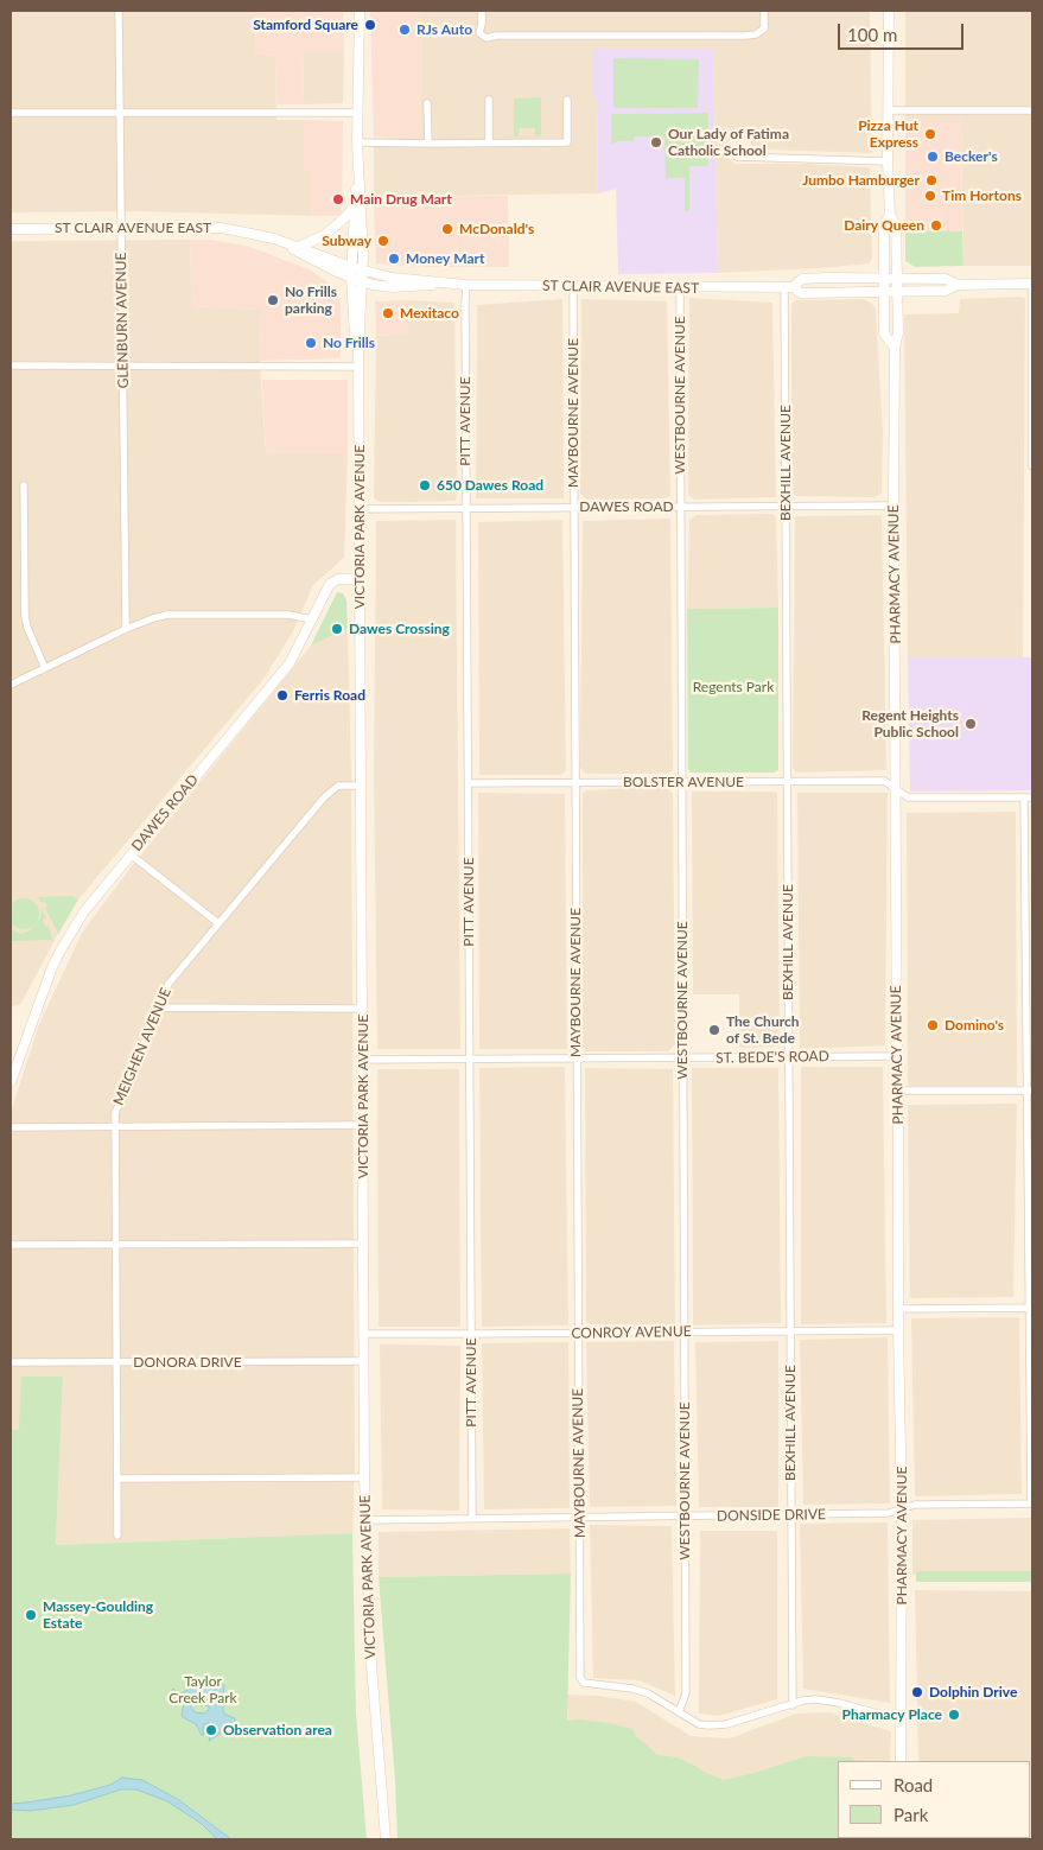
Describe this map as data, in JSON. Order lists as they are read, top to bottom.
{
  "streets": {
    "main road": [
      "ST CLAIR AVENUE EAST",
      "DAWES ROAD",
      "VICTORIA PARK AVENUE",
      "PHARMACY AVENUE"
    ],
    "street": [
      "GLENBURN AVENUE",
      "WESTBOURNE AVENUE",
      "MAYBOURNE AVENUE",
      "PITT AVENUE",
      "BEXHILL AVENUE",
      "BOLSTER AVENUE",
      "MEIGHEN AVENUE",
      "ST. BEDE'S ROAD",
      "CONROY AVENUE",
      "DONORA DRIVE",
      "DONSIDE DRIVE"
    ]
  },
  "crossings": [
    ["ST CLAIR AVENUE EAST", "GLENBURN AVENUE"],
    ["ST CLAIR AVENUE EAST", "WESTBOURNE AVENUE"],
    ["ST CLAIR AVENUE EAST", "MAYBOURNE AVENUE"],
    ["ST CLAIR AVENUE EAST", "PITT AVENUE"],
    ["ST CLAIR AVENUE EAST", "BEXHILL AVENUE"],
    ["ST CLAIR AVENUE EAST", "VICTORIA PARK AVENUE"],
    ["ST CLAIR AVENUE EAST", "PHARMACY AVENUE"],
    ["WESTBOURNE AVENUE", "MAYBOURNE AVENUE"],
    ["WESTBOURNE AVENUE", "DAWES ROAD"],
    ["WESTBOURNE AVENUE", "BOLSTER AVENUE"],
    ["WESTBOURNE AVENUE", "ST. BEDE'S ROAD"],
    ["WESTBOURNE AVENUE", "CONROY AVENUE"],
    ["WESTBOURNE AVENUE", "DONSIDE DRIVE"],
    ["MAYBOURNE AVENUE", "DAWES ROAD"],
    ["MAYBOURNE AVENUE", "BOLSTER AVENUE"],
    ["MAYBOURNE AVENUE", "ST. BEDE'S ROAD"],
    ["MAYBOURNE AVENUE", "CONROY AVENUE"],
    ["MAYBOURNE AVENUE", "DONSIDE DRIVE"],
    ["PITT AVENUE", "DAWES ROAD"],
    ["PITT AVENUE", "BOLSTER AVENUE"],
    ["PITT AVENUE", "ST. BEDE'S ROAD"],
    ["PITT AVENUE", "CONROY AVENUE"],
    ["PITT AVENUE", "DONSIDE DRIVE"],
    ["BEXHILL AVENUE", "DAWES ROAD"],
    ["BEXHILL AVENUE", "BOLSTER AVENUE"],
    ["BEXHILL AVENUE", "ST. BEDE'S ROAD"],
    ["BEXHILL AVENUE", "CONROY AVENUE"],
    ["BEXHILL AVENUE", "DONSIDE DRIVE"],
    ["DAWES ROAD", "VICTORIA PARK AVENUE"],
    ["DAWES ROAD", "PHARMACY AVENUE"],
    ["VICTORIA PARK AVENUE", "MEIGHEN AVENUE"],
    ["VICTORIA PARK AVENUE", "ST. BEDE'S ROAD"],
    ["VICTORIA PARK AVENUE", "CONROY AVENUE"],
    ["VICTORIA PARK AVENUE", "DONORA DRIVE"],
    ["VICTORIA PARK AVENUE", "DONSIDE DRIVE"],
    ["PHARMACY AVENUE", "BOLSTER AVENUE"],
    ["PHARMACY AVENUE", "ST. BEDE'S ROAD"],
    ["PHARMACY AVENUE", "CONROY AVENUE"],
    ["PHARMACY AVENUE", "DONSIDE DRIVE"],
    ["MEIGHEN AVENUE", "DONORA DRIVE"]
  ],
  "parks": ["Regents Park", "Taylor Creek Park"],
  "places": [
    "Stamford Square",
    "RJs Auto",
    "Pizza Hut Express",
    "Our Lady of Fatima Catholic School",
    "Becker's",
    "Jumbo Hamburger",
    "Tim Hortons",
    "Main Drug Mart",
    "Dairy Queen",
    "McDonald's",
    "Subway",
    "Money Mart",
    "No Frills parking",
    "Mexitaco",
    "No Frills",
    "650 Dawes Road",
    "Dawes Crossing",
    "Ferris Road",
    "Regent Heights Public School",
    "Domino's",
    "The Church of St. Bede",
    "Massey-Goulding Estate",
    "Dolphin Drive",
    "Pharmacy Place",
    "Observation area"
  ],
  "legend": ["Road", "Park"],
  "scale_bar": "100 m"
}
